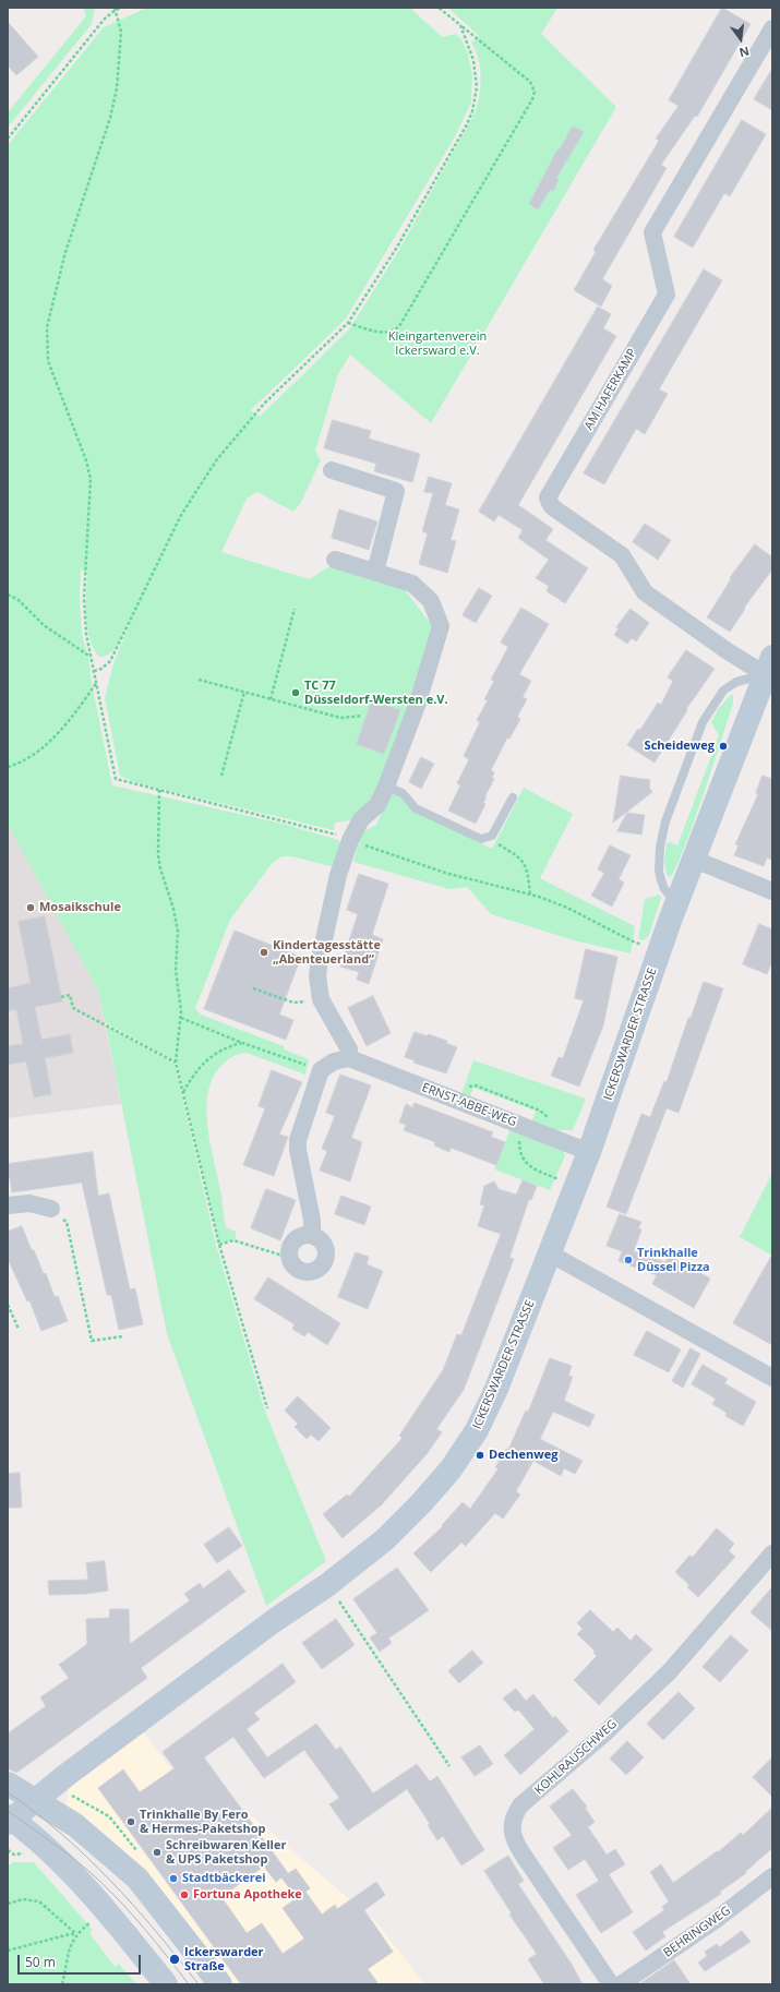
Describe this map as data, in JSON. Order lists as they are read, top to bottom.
{
  "streets": {
    "main road": ["ICKERSWARDER STRASSE"],
    "street": [
      "AM HAFERKAMP",
      "ERNST-ABBE-WEG",
      "KOHLRAUSCHWEG",
      "BEHRINGWEG"
    ]
  },
  "crossings": [
    ["AM HAFERKAMP", "ICKERSWARDER STRASSE"],
    ["ICKERSWARDER STRASSE", "ERNST-ABBE-WEG"]
  ],
  "parks": ["Kleingartenverein Ickersward e.V."],
  "places": [
    "TC 77 Düsseldorf-Wersten e.V.",
    "Scheideweg",
    "Mosaikschule",
    "Kindertagesstätte „Abenteuerland“",
    "Trinkhalle Düssel Pizza",
    "Dechenweg",
    "Trinkhalle By Fero & Hermes-Paketshop",
    "Schreibwaren Keller & UPS Paketshop",
    "Stadtbäckerei",
    "Fortuna Apotheke",
    "Ickerswarder Straße"
  ],
  "scale_bar": "50 m",
  "north": "bottom"
}
